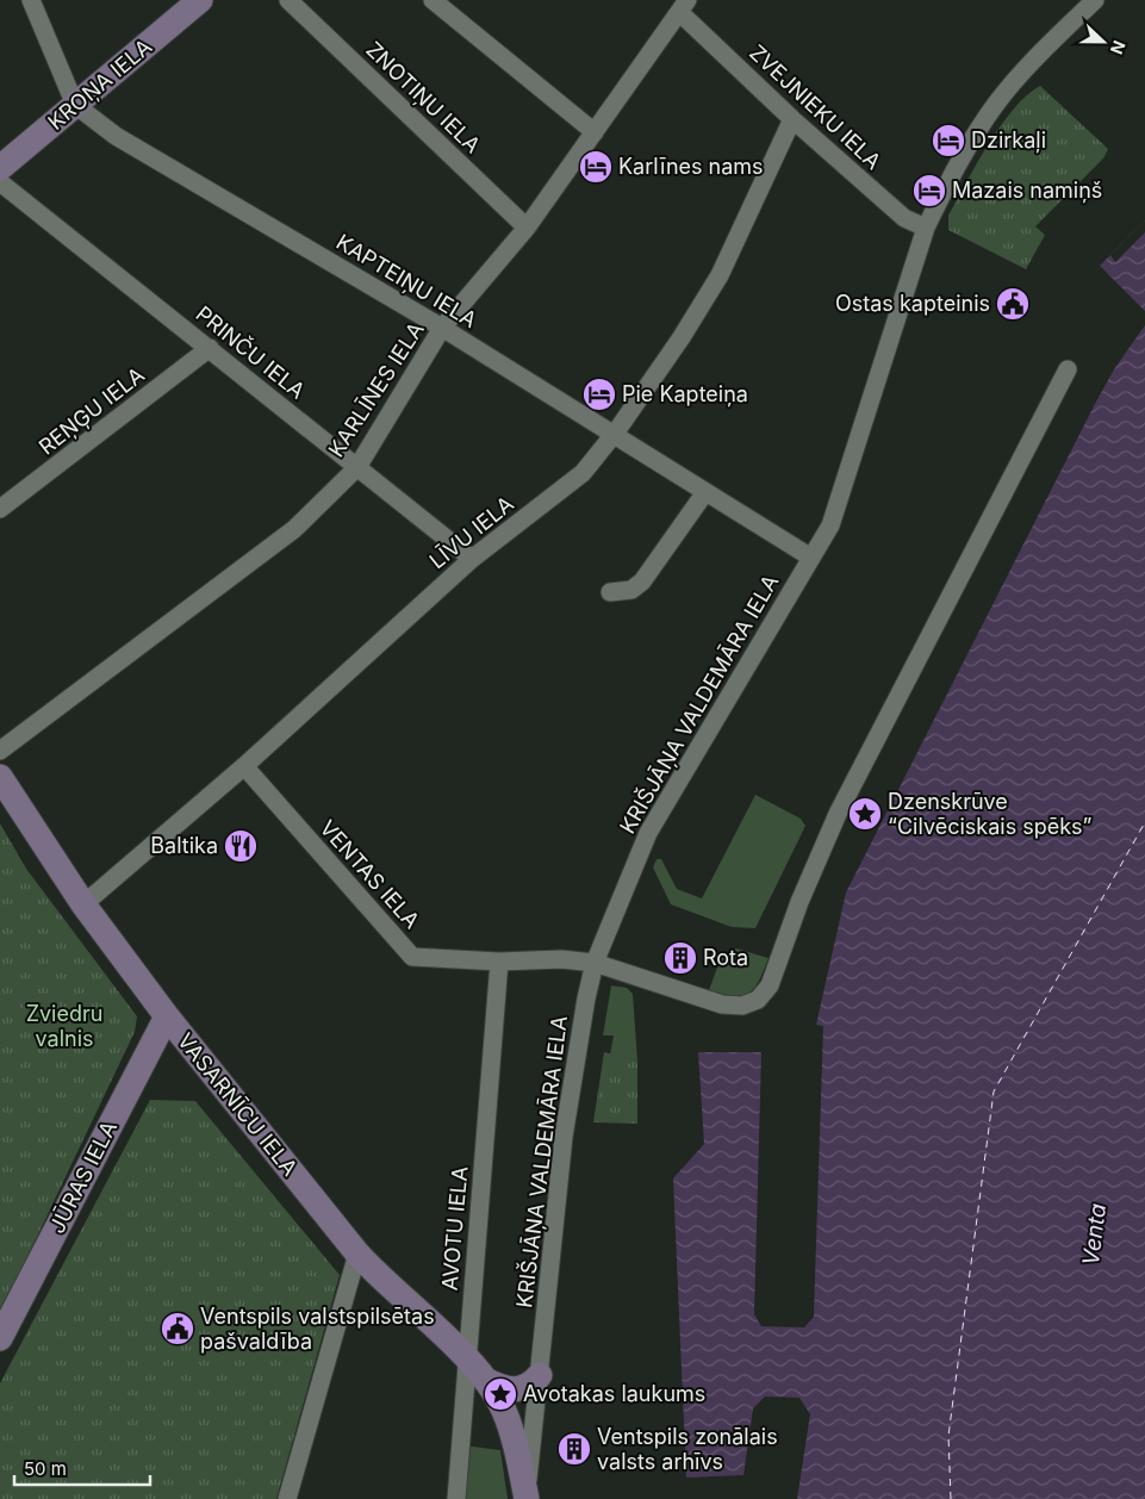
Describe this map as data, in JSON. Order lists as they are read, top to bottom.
{
  "streets": {
    "street": [
      "KROŅA IELA",
      "ZNOTIŅU IELA",
      "ZVEJNIEKU IELA",
      "KAPTEIŅU IELA",
      "PRINČU IELA",
      "KARLĪNES IELA",
      "REŅĢU IELA",
      "LĪVU IELA",
      "KRIŠJĀŅA VALDEMĀRA IELA",
      "VENTAS IELA",
      "VASARNĪCU IELA",
      "JŪRAS IELA",
      "AVOTU IELA"
    ]
  },
  "crossings": [
    ["KROŅA IELA", "KAPTEIŅU IELA"],
    ["ZNOTIŅU IELA", "KARLĪNES IELA"],
    ["ZVEJNIEKU IELA", "KARLĪNES IELA"],
    ["ZVEJNIEKU IELA", "LĪVU IELA"],
    ["ZVEJNIEKU IELA", "KRIŠJĀŅA VALDEMĀRA IELA"],
    ["KAPTEIŅU IELA", "KARLĪNES IELA"],
    ["KAPTEIŅU IELA", "LĪVU IELA"],
    ["KAPTEIŅU IELA", "KRIŠJĀŅA VALDEMĀRA IELA"],
    ["PRINČU IELA", "KARLĪNES IELA"],
    ["PRINČU IELA", "REŅĢU IELA"],
    ["PRINČU IELA", "LĪVU IELA"],
    ["LĪVU IELA", "VENTAS IELA"],
    ["LĪVU IELA", "VASARNĪCU IELA"],
    ["KRIŠJĀŅA VALDEMĀRA IELA", "VENTAS IELA"],
    ["KRIŠJĀŅA VALDEMĀRA IELA", "VASARNĪCU IELA"],
    ["VENTAS IELA", "AVOTU IELA"],
    ["VASARNĪCU IELA", "JŪRAS IELA"],
    ["VASARNĪCU IELA", "AVOTU IELA"]
  ],
  "water": ["Venta"],
  "parks": ["Zviedru valnis"],
  "places": {
    "hotel": [
      "Dzirkaļi",
      "Karlīnes nams",
      "Mazais namiņš",
      "Pie Kapteiņa"
    ],
    "public building": ["Ostas kapteinis", "Ventspils valstspilsētas pašvaldība"],
    "place": ["Dzenskrūve “Cilvēciskais spēks”", "Avotakas laukums"],
    "restaurant": ["Baltika"],
    "building": ["Rota", "Ventspils zonālais valsts arhīvs"]
  },
  "scale_bar": "50 m",
  "north": "right"
}
